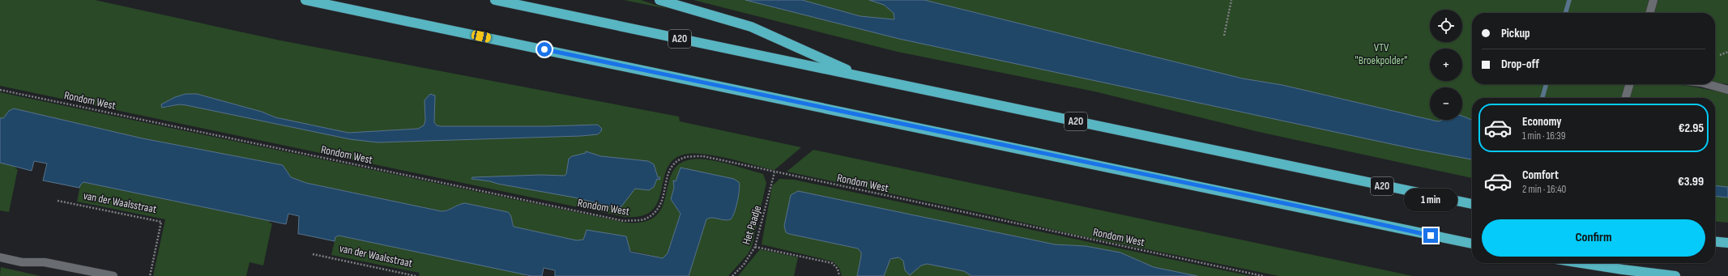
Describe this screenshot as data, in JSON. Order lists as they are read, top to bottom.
{
  "streets": {
    "highway": ["A20"],
    "path": ["Rondom West", "van der Waalsstraat", "Het Paadje"]
  },
  "crossings": [
    ["Rondom West", "Het Paadje"]
  ],
  "parks": ["VTV \"Broekpolder\""],
  "page": {
    "map_buttons": ["+", "−"],
    "banner": ["Pickup", "Drop-off"],
    "list": [
      {
        "name": "Economy",
        "note": "1 min · 16:39",
        "value": "€2.95"
      },
      {
        "name": "Comfort",
        "note": "2 min · 16:40",
        "value": "€3.99"
      }
    ],
    "bubble": "1 min",
    "buttons": "Confirm"
  }
}
